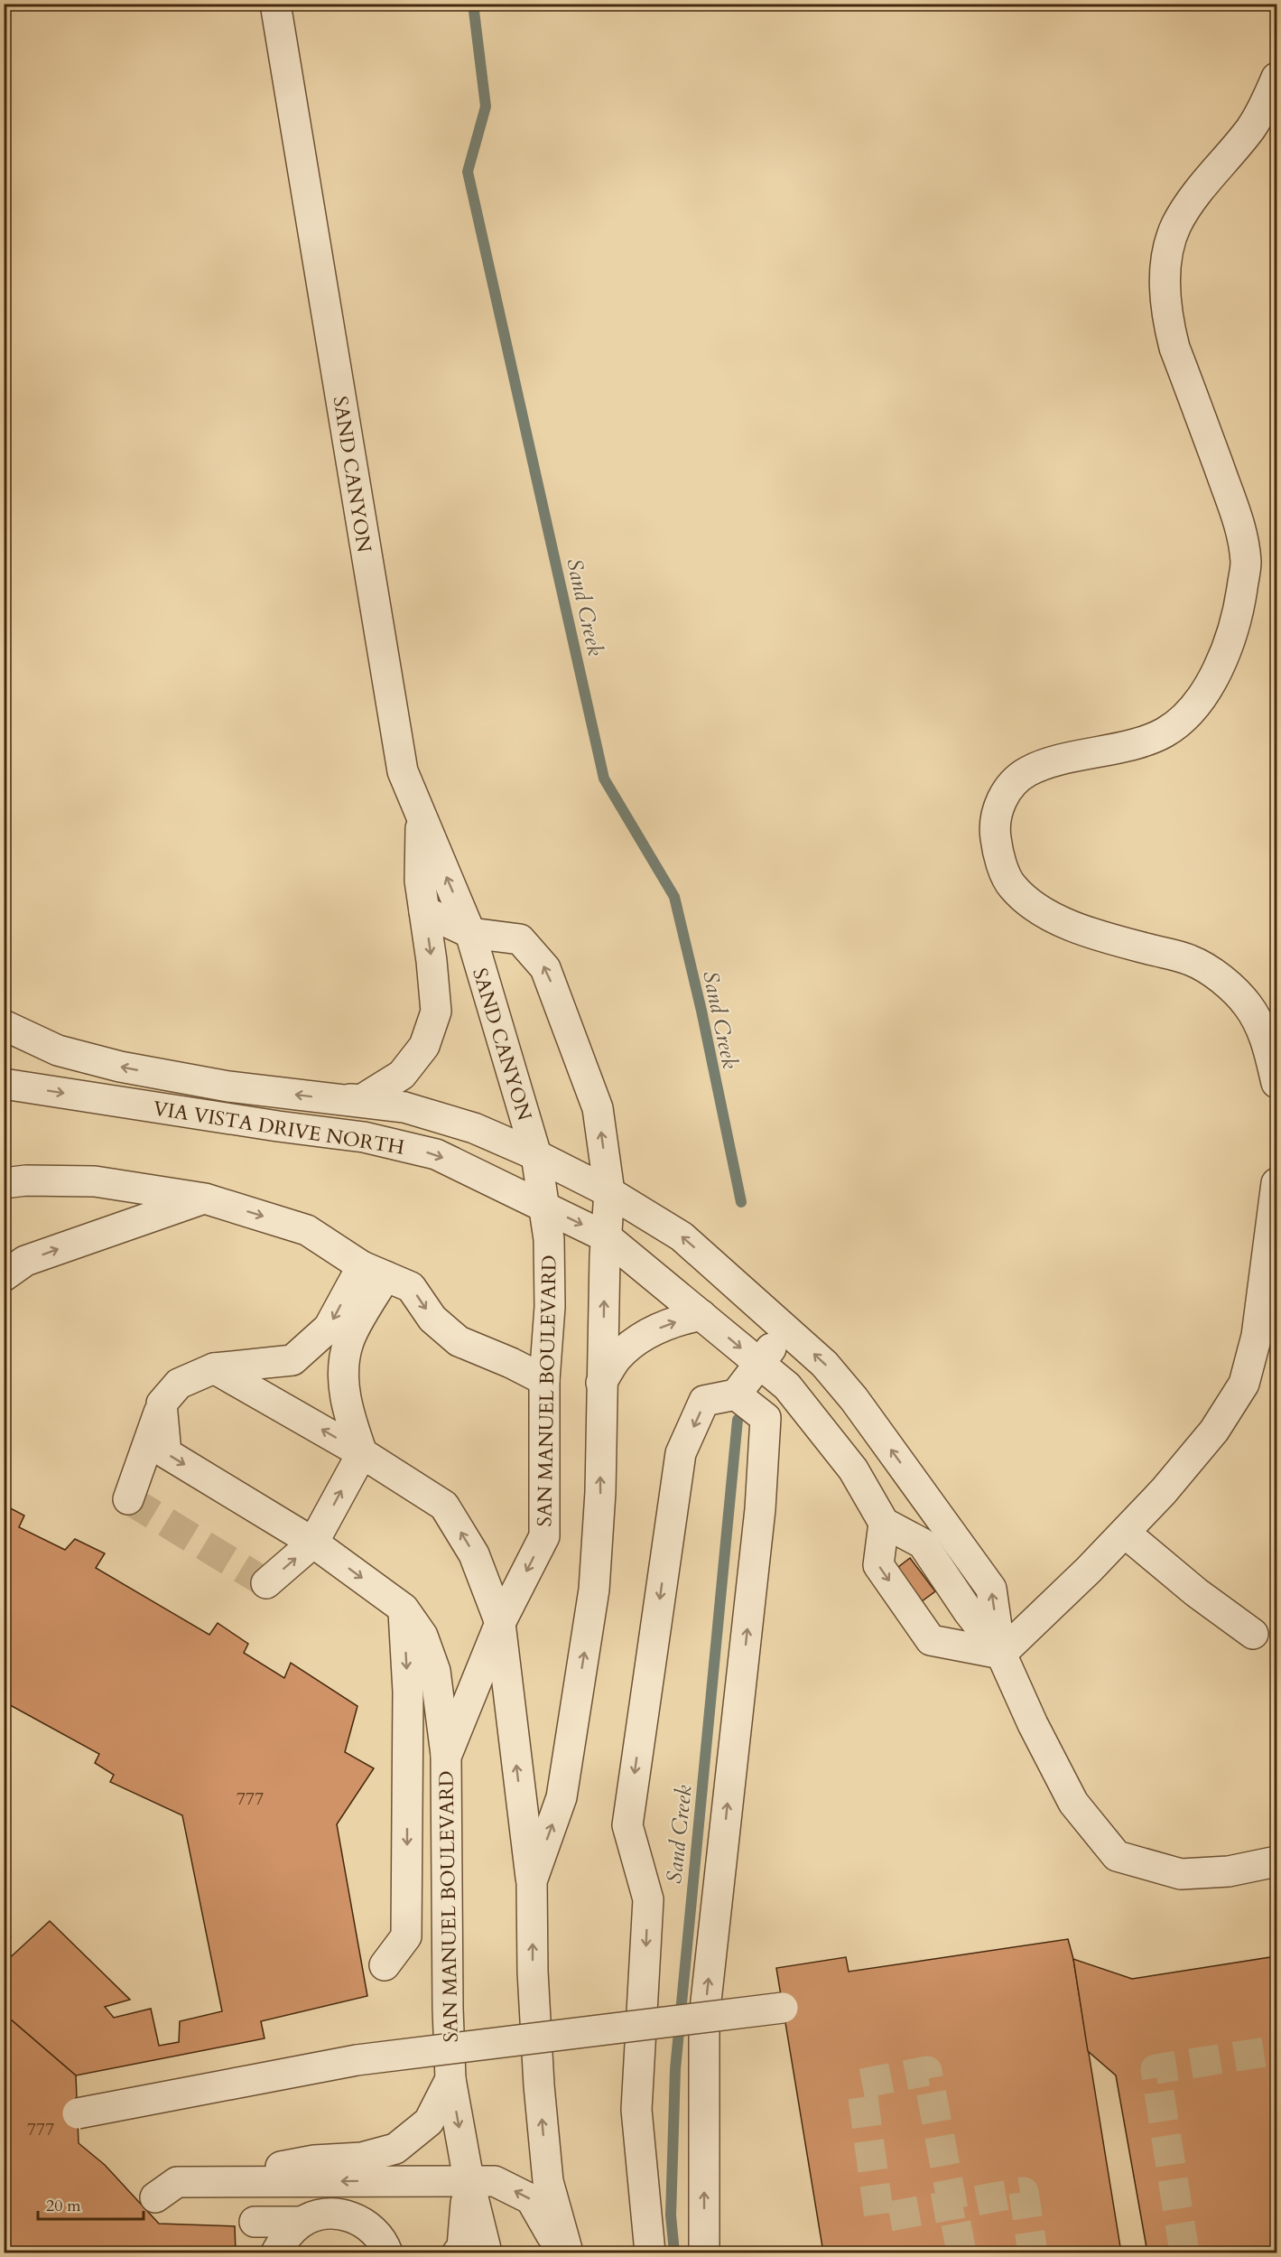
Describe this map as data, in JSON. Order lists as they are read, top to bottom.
{
  "streets": {
    "street": ["SAND CANYON", "VIA VISTA DRIVE NORTH", "SAN MANUEL BOULEVARD"]
  },
  "crossings": [
    ["SAND CANYON", "VIA VISTA DRIVE NORTH"],
    ["SAND CANYON", "SAN MANUEL BOULEVARD"],
    ["VIA VISTA DRIVE NORTH", "SAN MANUEL BOULEVARD"]
  ],
  "water": ["Sand Creek"],
  "house_numbers": ["777", "777"],
  "scale_bar": "20 m"
}
